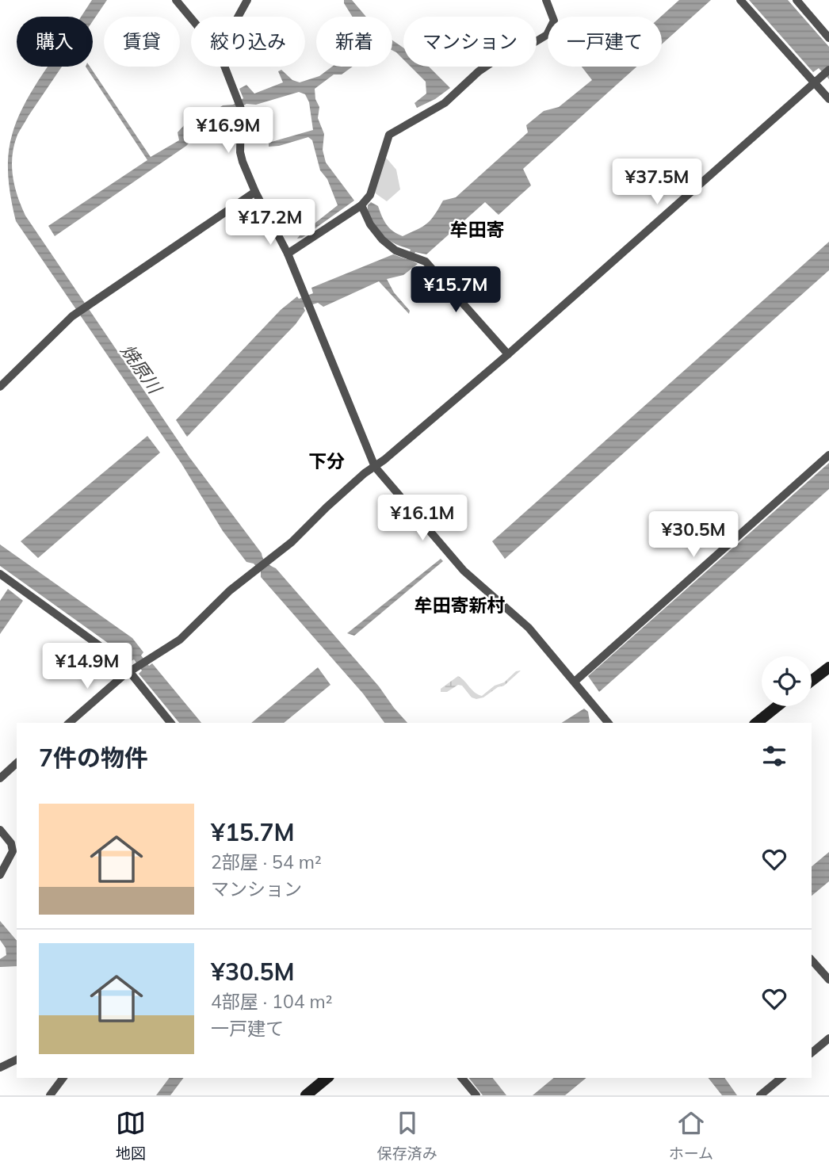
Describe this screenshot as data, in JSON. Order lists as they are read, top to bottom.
{
  "districts": ["牟田寄", "下分", "牟田寄新村"],
  "water": ["焼原川"],
  "page": {
    "chip": [
      "購入",
      "賃貸",
      "絞り込み",
      "新着",
      "マンション",
      "一戸建て"
    ],
    "price": [
      "¥16.9M",
      "¥37.5M",
      "¥17.2M",
      "¥15.7M",
      "¥16.1M",
      "¥30.5M",
      "¥14.9M"
    ],
    "heading": "7件の物件",
    "list": [
      {
        "name": "¥15.7M",
        "note": "2部屋 · 54 m² · マンション"
      },
      {
        "name": "¥30.5M",
        "note": "4部屋 · 104 m² · 一戸建て"
      }
    ],
    "tabs": ["地図", "保存済み", "ホーム"]
  }
}
